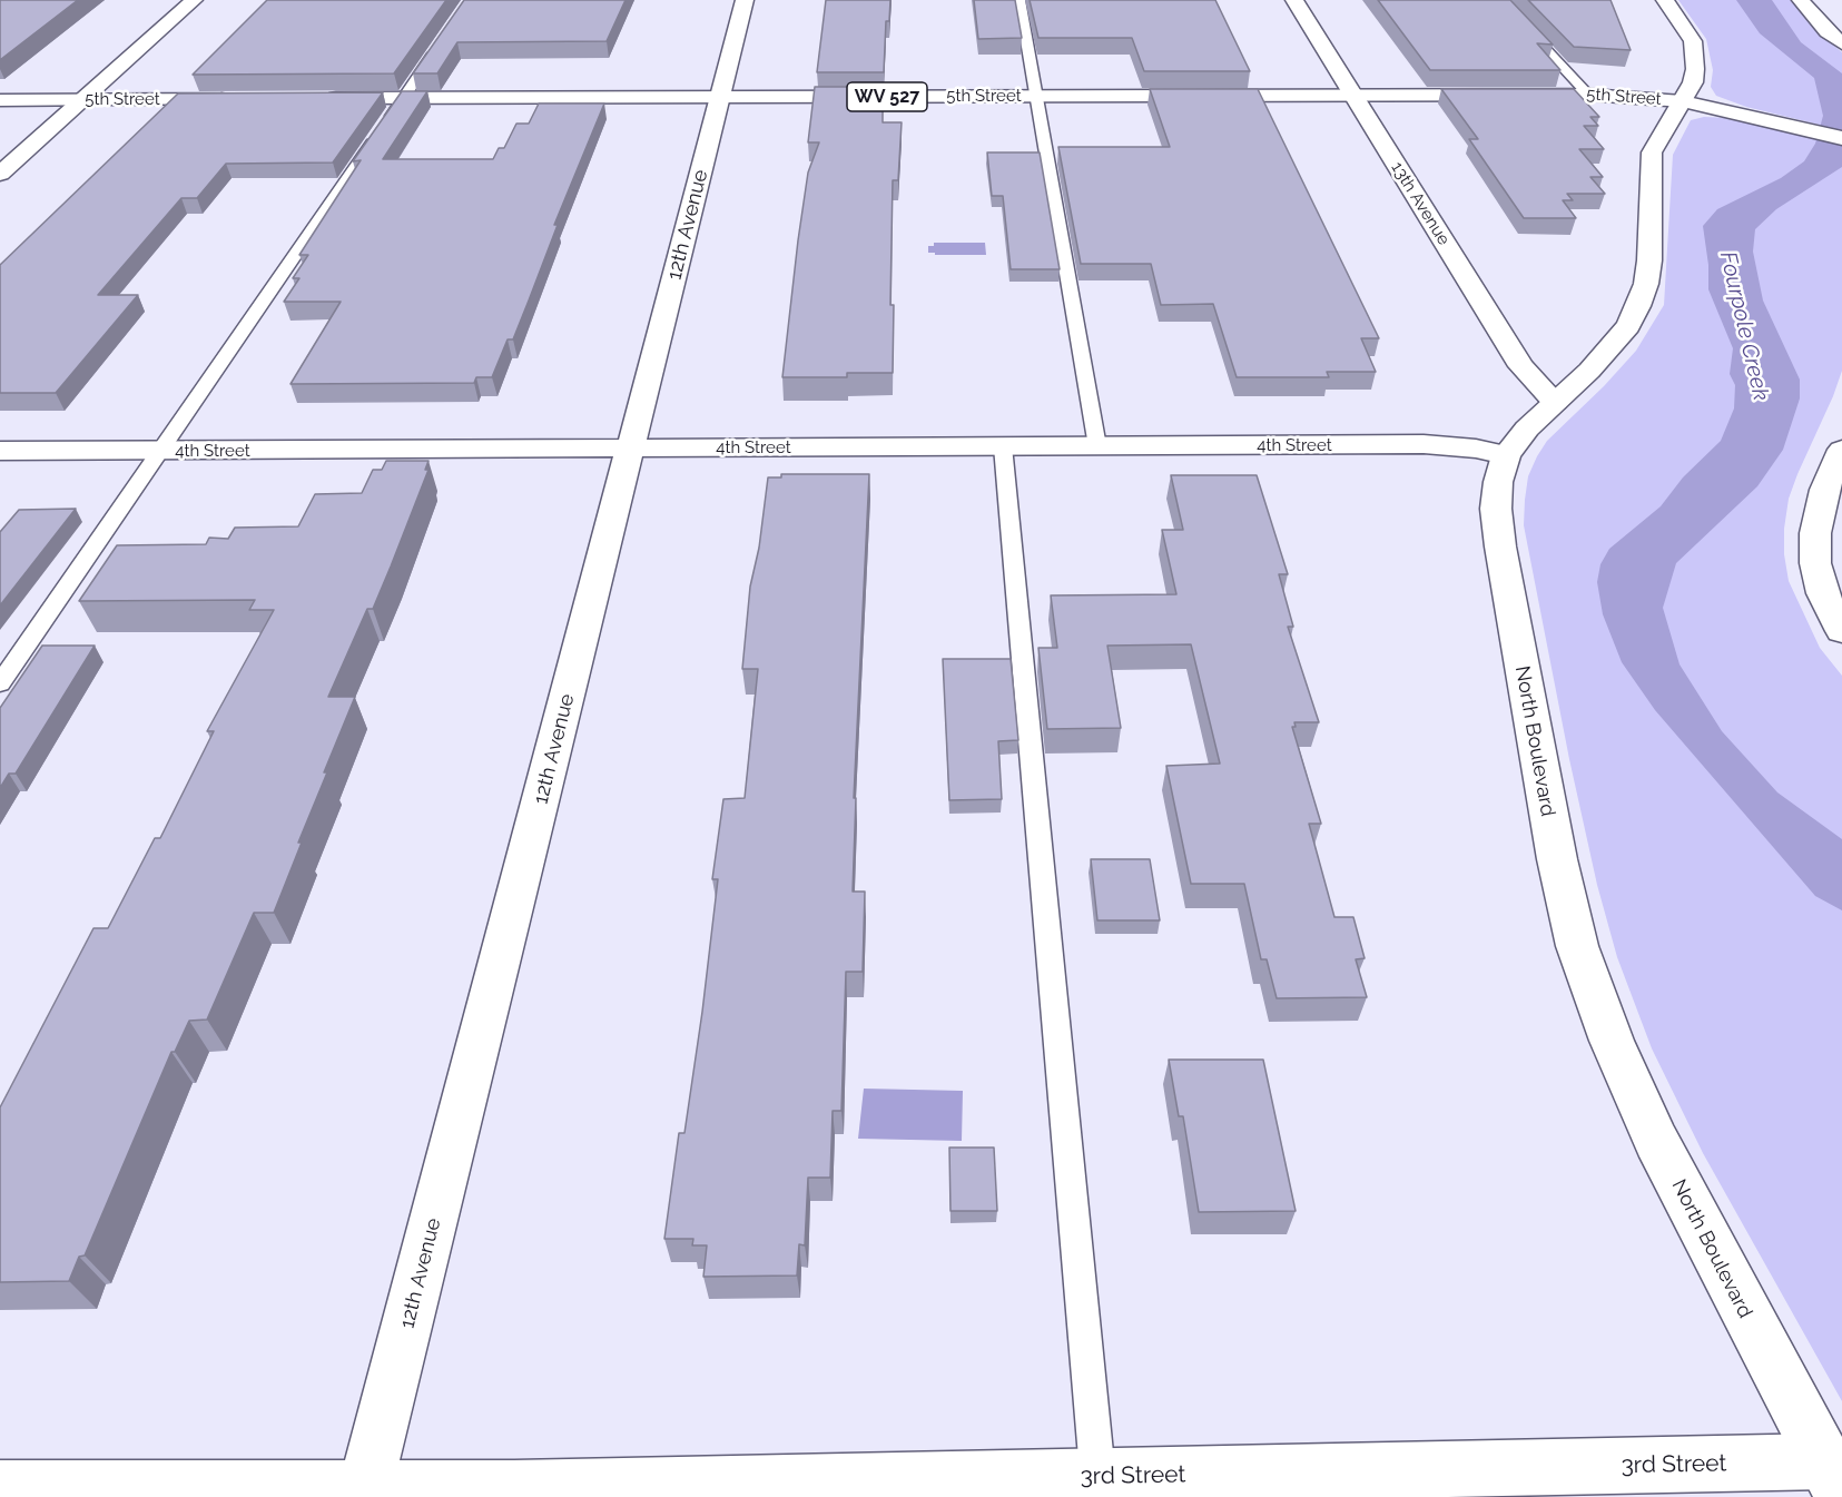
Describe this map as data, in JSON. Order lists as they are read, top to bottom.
{
  "streets": {
    "street": [
      "5th Street",
      "WV 527",
      "13th Avenue",
      "12th Avenue",
      "4th Street",
      "North Boulevard",
      "3rd Street"
    ]
  },
  "crossings": [
    ["5th Street", "13th Avenue"],
    ["5th Street", "12th Avenue"],
    ["5th Street", "North Boulevard"],
    ["13th Avenue", "North Boulevard"],
    ["12th Avenue", "4th Street"],
    ["12th Avenue", "3rd Street"],
    ["4th Street", "North Boulevard"],
    ["North Boulevard", "3rd Street"]
  ],
  "water": ["Fourpole Creek"]
}
